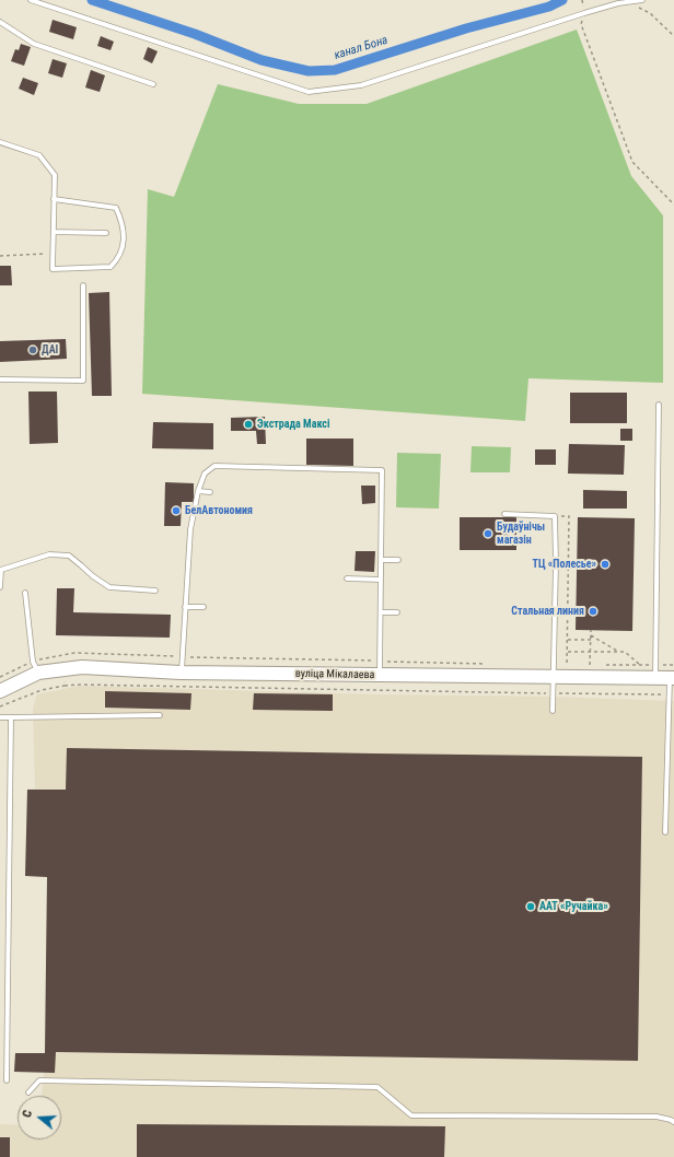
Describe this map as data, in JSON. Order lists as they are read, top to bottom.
{
  "streets": {
    "main road": ["вуліца Мікалаева"]
  },
  "water": ["канал Бона"],
  "places": [
    "ДАІ",
    "Экстрада Максі",
    "БелАвтономия",
    "Будаўнічы магазін",
    "ТЦ «Полесье»",
    "Стальная линия",
    "ААТ «Ручайка»"
  ],
  "north": "left"
}
